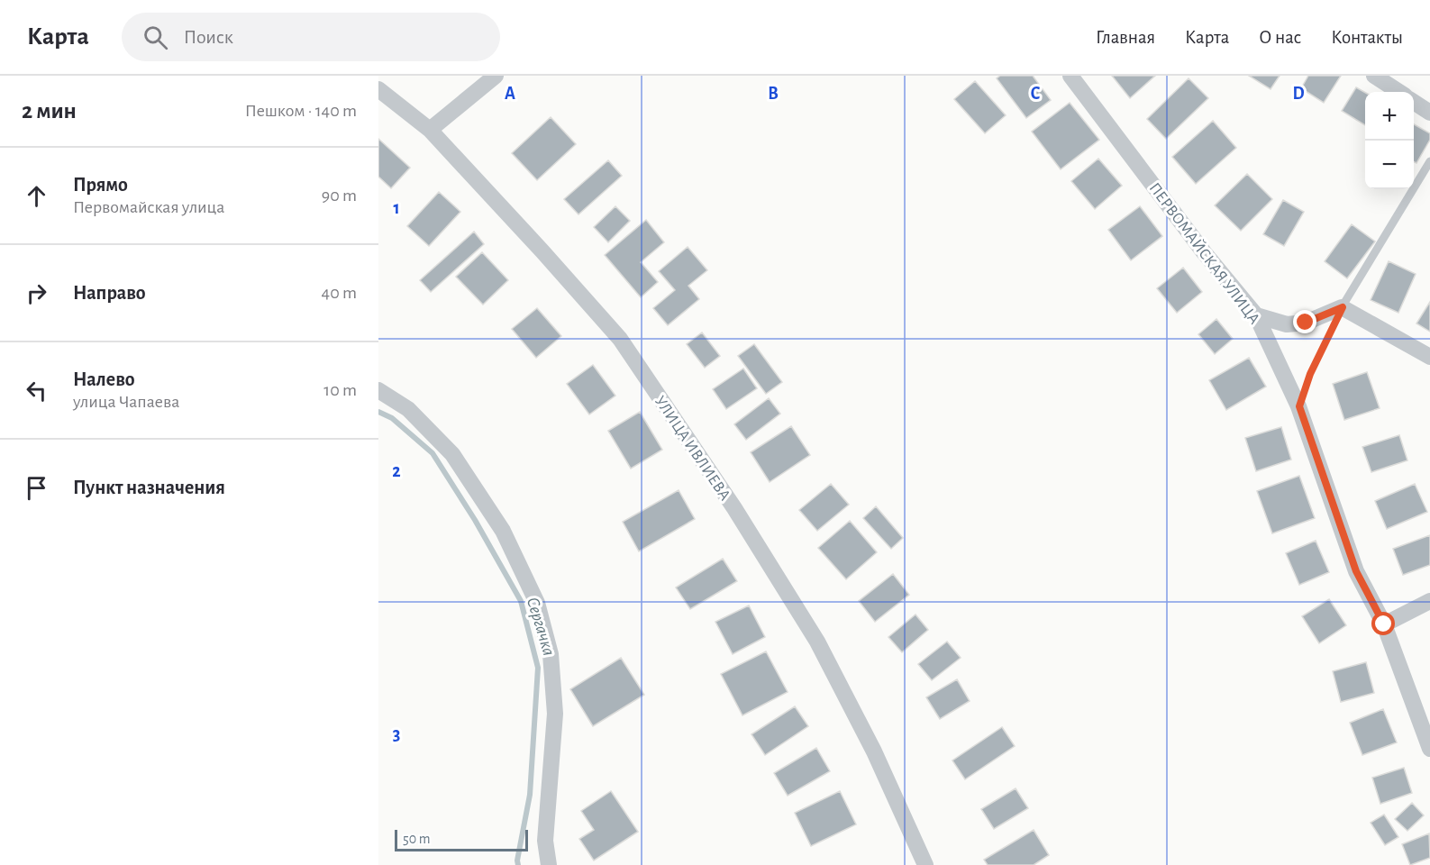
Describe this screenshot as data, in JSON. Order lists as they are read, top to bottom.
{
  "streets": {
    "street": ["ПЕРВОМАЙСКАЯ УЛИЦА", "УЛИЦА ИВЛИЕВА"]
  },
  "water": ["Сергачка"],
  "scale_bar": "50 m",
  "page": {
    "header": "Карта",
    "search": "Поиск",
    "nav": [
      "Главная",
      "Карта",
      "О нас",
      "Контакты"
    ],
    "heading": ["2 мин", "Пешком · 140 m"],
    "map_buttons": ["+", "−"],
    "list": [
      ["Прямо", "Первомайская улица", "90 m"],
      ["Направо", "40 m"],
      ["Налево", "улица Чапаева", "10 m"],
      "Пункт назначения"
    ],
    "scale": "50 m"
  },
  "grid": {
    "columns": [
      "A",
      "B",
      "C",
      "D"
    ],
    "rows": ["1", "2", "3"]
  }
}
